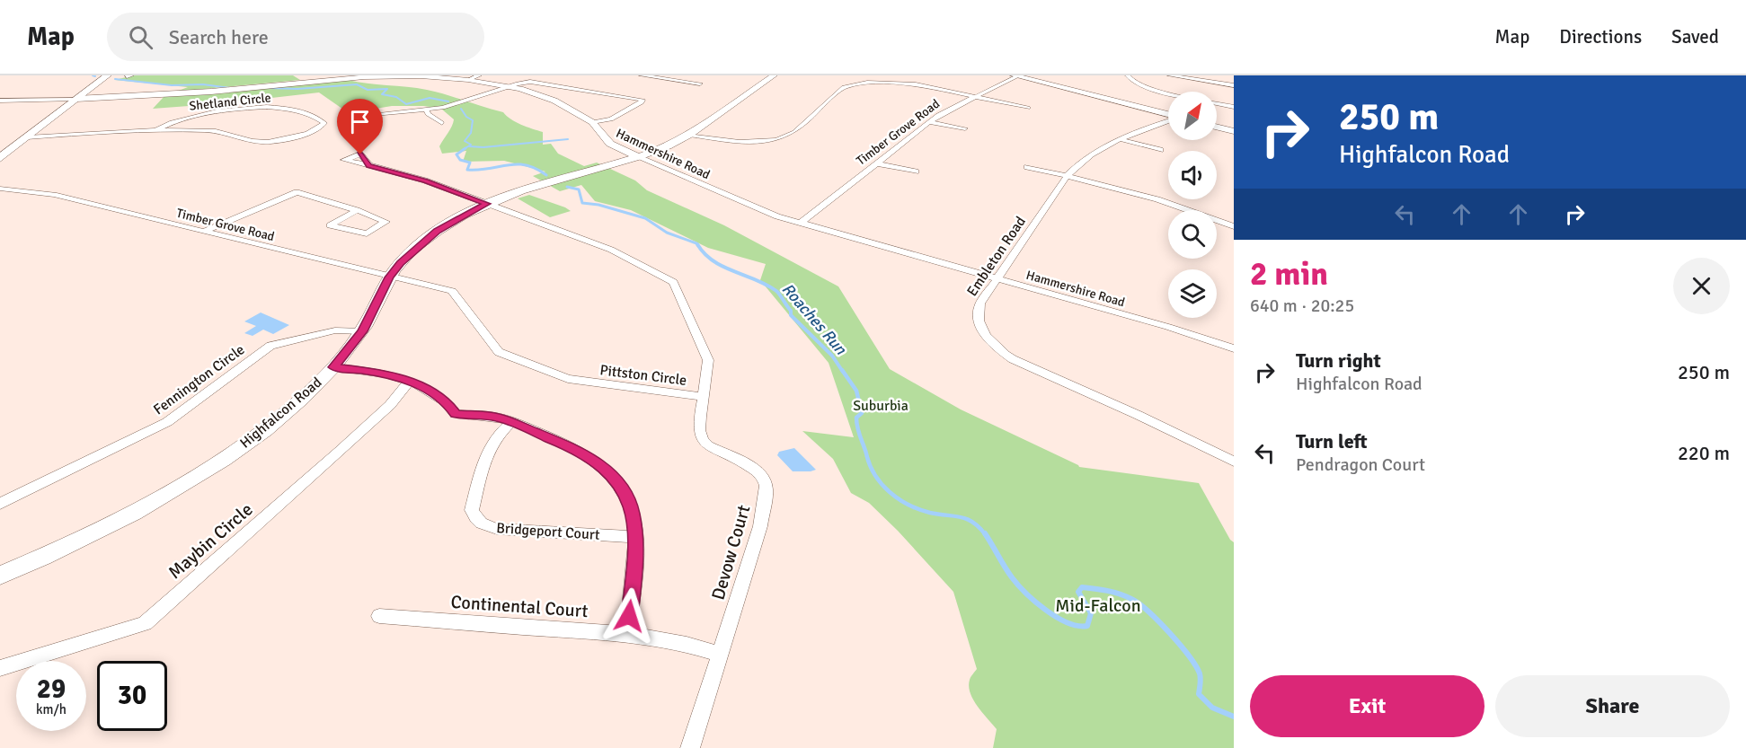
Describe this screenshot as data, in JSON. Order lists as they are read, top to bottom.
{
  "streets": {
    "street": [
      "Shetland Circle",
      "Timber Grove Road",
      "Hammershire Road",
      "Embleton Road",
      "Pittston Circle",
      "Fennington Circle",
      "Highfalcon Road",
      "Bridgeport Court",
      "Maybin Circle",
      "Devow Court",
      "Continental Court"
    ]
  },
  "crossings": [
    ["Timber Grove Road", "Hammershire Road"],
    ["Timber Grove Road", "Pittston Circle"],
    ["Timber Grove Road", "Highfalcon Road"],
    ["Hammershire Road", "Embleton Road"],
    ["Hammershire Road", "Highfalcon Road"],
    ["Pittston Circle", "Highfalcon Road"],
    ["Pittston Circle", "Devow Court"],
    ["Fennington Circle", "Highfalcon Road"],
    ["Devow Court", "Continental Court"]
  ],
  "water": ["Roaches Run"],
  "parks": ["Suburbia", "Mid-Falcon"],
  "north": "top right",
  "page": {
    "header": "Map",
    "search": "Search here",
    "nav": ["Map", "Directions", "Saved"],
    "turn": ["250 m", "Highfalcon Road"],
    "heading": ["2 min", "640 m · 20:25"],
    "list": [
      {
        "name": "Turn right",
        "note": "Highfalcon Road",
        "value": "250 m"
      },
      {
        "name": "Turn left",
        "note": "Pendragon Court",
        "value": "220 m"
      }
    ],
    "speed": "29 km/h",
    "limit": "30",
    "buttons": ["Exit", "Share"]
  }
}
